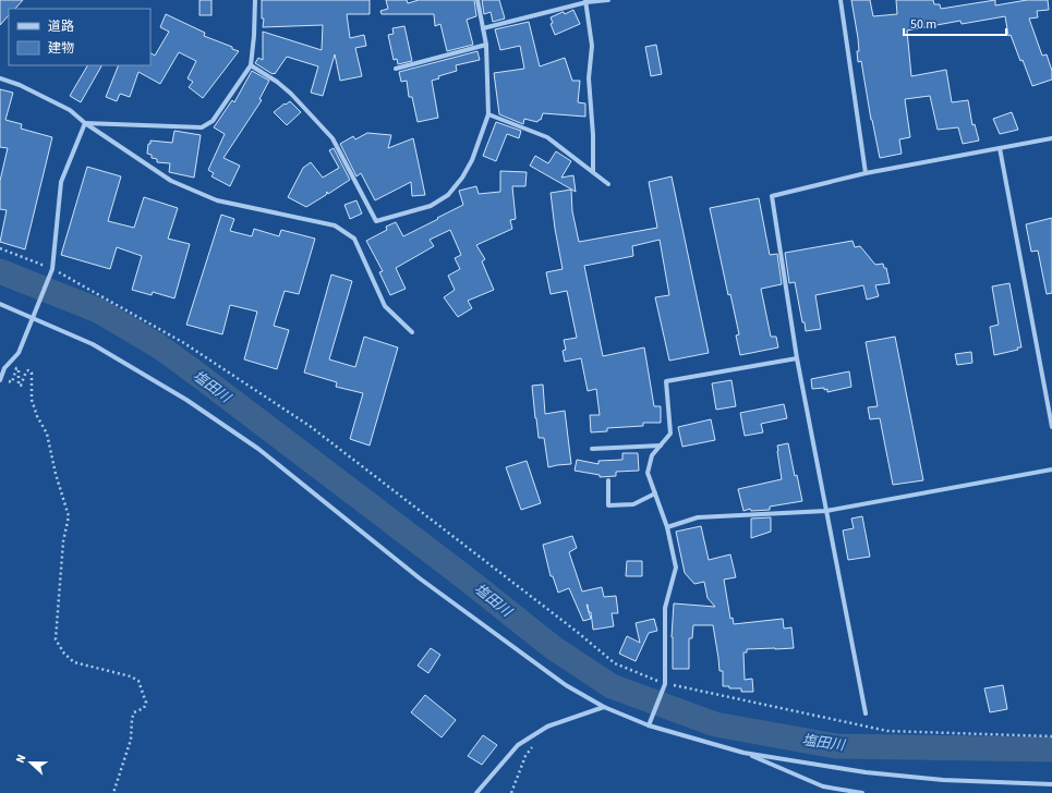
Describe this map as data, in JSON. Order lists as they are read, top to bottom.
{
  "water": ["塩田川"],
  "legend": ["道路", "建物"],
  "scale_bar": "50 m",
  "north": "left"
}
